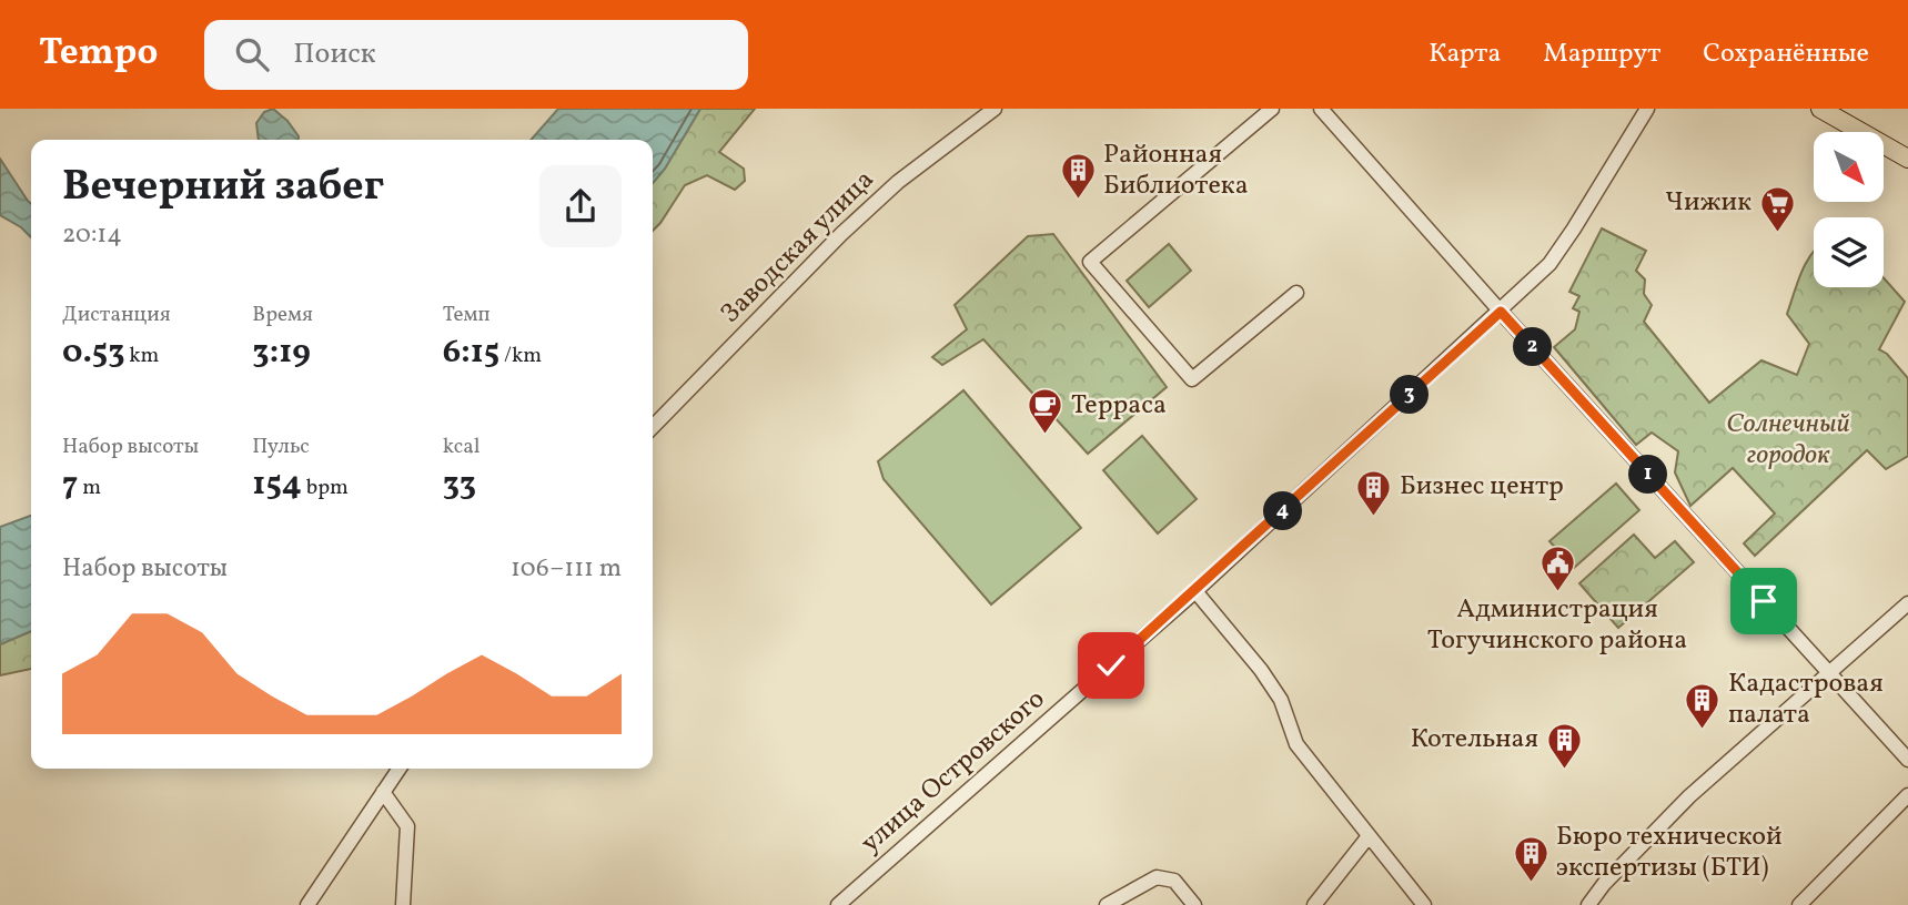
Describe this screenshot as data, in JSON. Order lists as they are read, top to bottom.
{
  "streets": {
    "street": ["Заводская улица", "улица Островского"]
  },
  "parks": ["Солнечный городок"],
  "places": {
    "building": [
      "Районная Библиотека",
      "Бизнес центр",
      "Кадастровая палата",
      "Котельная",
      "Бюро технической экспертизы (БТИ)"
    ],
    "supermarket": ["Чижик"],
    "cafe": ["Терраса"],
    "public building": ["Администрация Тогучинского района"]
  },
  "north": "bottom right",
  "page": {
    "header": "Tempo",
    "search": "Поиск",
    "nav": ["Карта", "Маршрут", "Сохранённые"],
    "heading": ["Вечерний забег", "20:14"],
    "stats": [
      ["Дистанция", "0.53 km"],
      ["Время", "3:19"],
      ["Темп", "6:15 /km"],
      ["Набор высоты", "7 m"],
      ["Пульс", "154 bpm"],
      ["kcal", "33"]
    ],
    "pins": [
      "2",
      "3",
      "1",
      "4"
    ],
    "chart": ["Набор высоты", "106–111 m"]
  }
}
